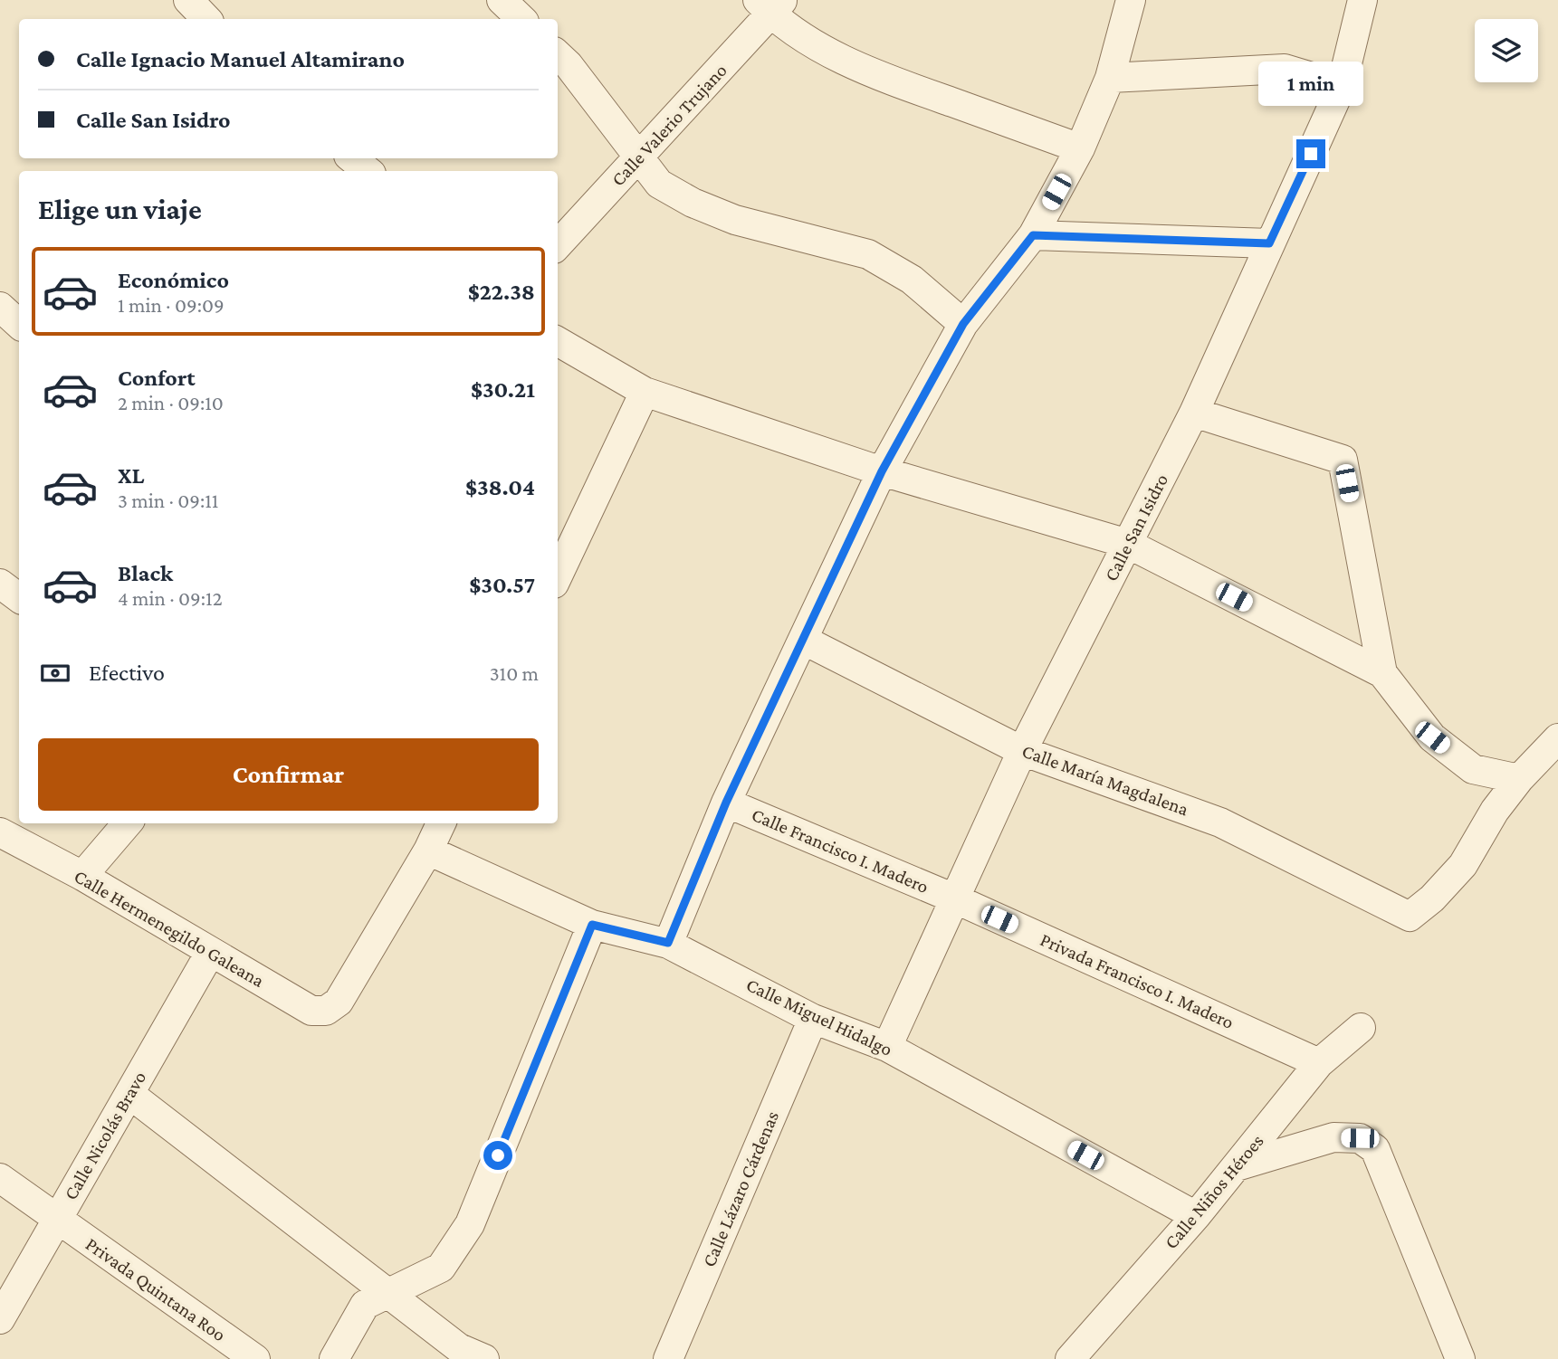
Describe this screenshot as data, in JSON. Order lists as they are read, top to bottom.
{
  "streets": {
    "street": [
      "Calle Valerio Trujano",
      "Calle San Isidro",
      "Calle María Magdalena",
      "Calle Francisco I. Madero",
      "Calle Hermenegildo Galeana",
      "Privada Francisco I. Madero",
      "Calle Miguel Hidalgo",
      "Calle Nicolás Bravo",
      "Calle Lázaro Cárdenas",
      "Calle Niños Héroes",
      "Privada Quintana Roo"
    ]
  },
  "crossings": [
    ["Calle San Isidro", "Calle María Magdalena"],
    ["Calle San Isidro", "Calle Francisco I. Madero"],
    ["Calle San Isidro", "Privada Francisco I. Madero"],
    ["Calle San Isidro", "Calle Miguel Hidalgo"],
    ["Calle Francisco I. Madero", "Privada Francisco I. Madero"],
    ["Calle Hermenegildo Galeana", "Calle Miguel Hidalgo"],
    ["Calle Hermenegildo Galeana", "Calle Nicolás Bravo"],
    ["Privada Francisco I. Madero", "Calle Niños Héroes"],
    ["Calle Miguel Hidalgo", "Calle Lázaro Cárdenas"],
    ["Calle Miguel Hidalgo", "Calle Niños Héroes"],
    ["Calle Nicolás Bravo", "Privada Quintana Roo"]
  ],
  "page": {
    "banner": ["Calle Ignacio Manuel Altamirano", "Calle San Isidro"],
    "bubble": "1 min",
    "heading": "Elige un viaje",
    "list": [
      {
        "name": "Económico",
        "note": "1 min · 09:09",
        "value": "$22.38"
      },
      {
        "name": "Confort",
        "note": "2 min · 09:10",
        "value": "$30.21"
      },
      {
        "name": "XL",
        "note": "3 min · 09:11",
        "value": "$38.04"
      },
      {
        "name": "Black",
        "note": "4 min · 09:12",
        "value": "$30.57"
      }
    ],
    "pay": ["Efectivo", "310 m"],
    "buttons": "Confirmar"
  }
}
